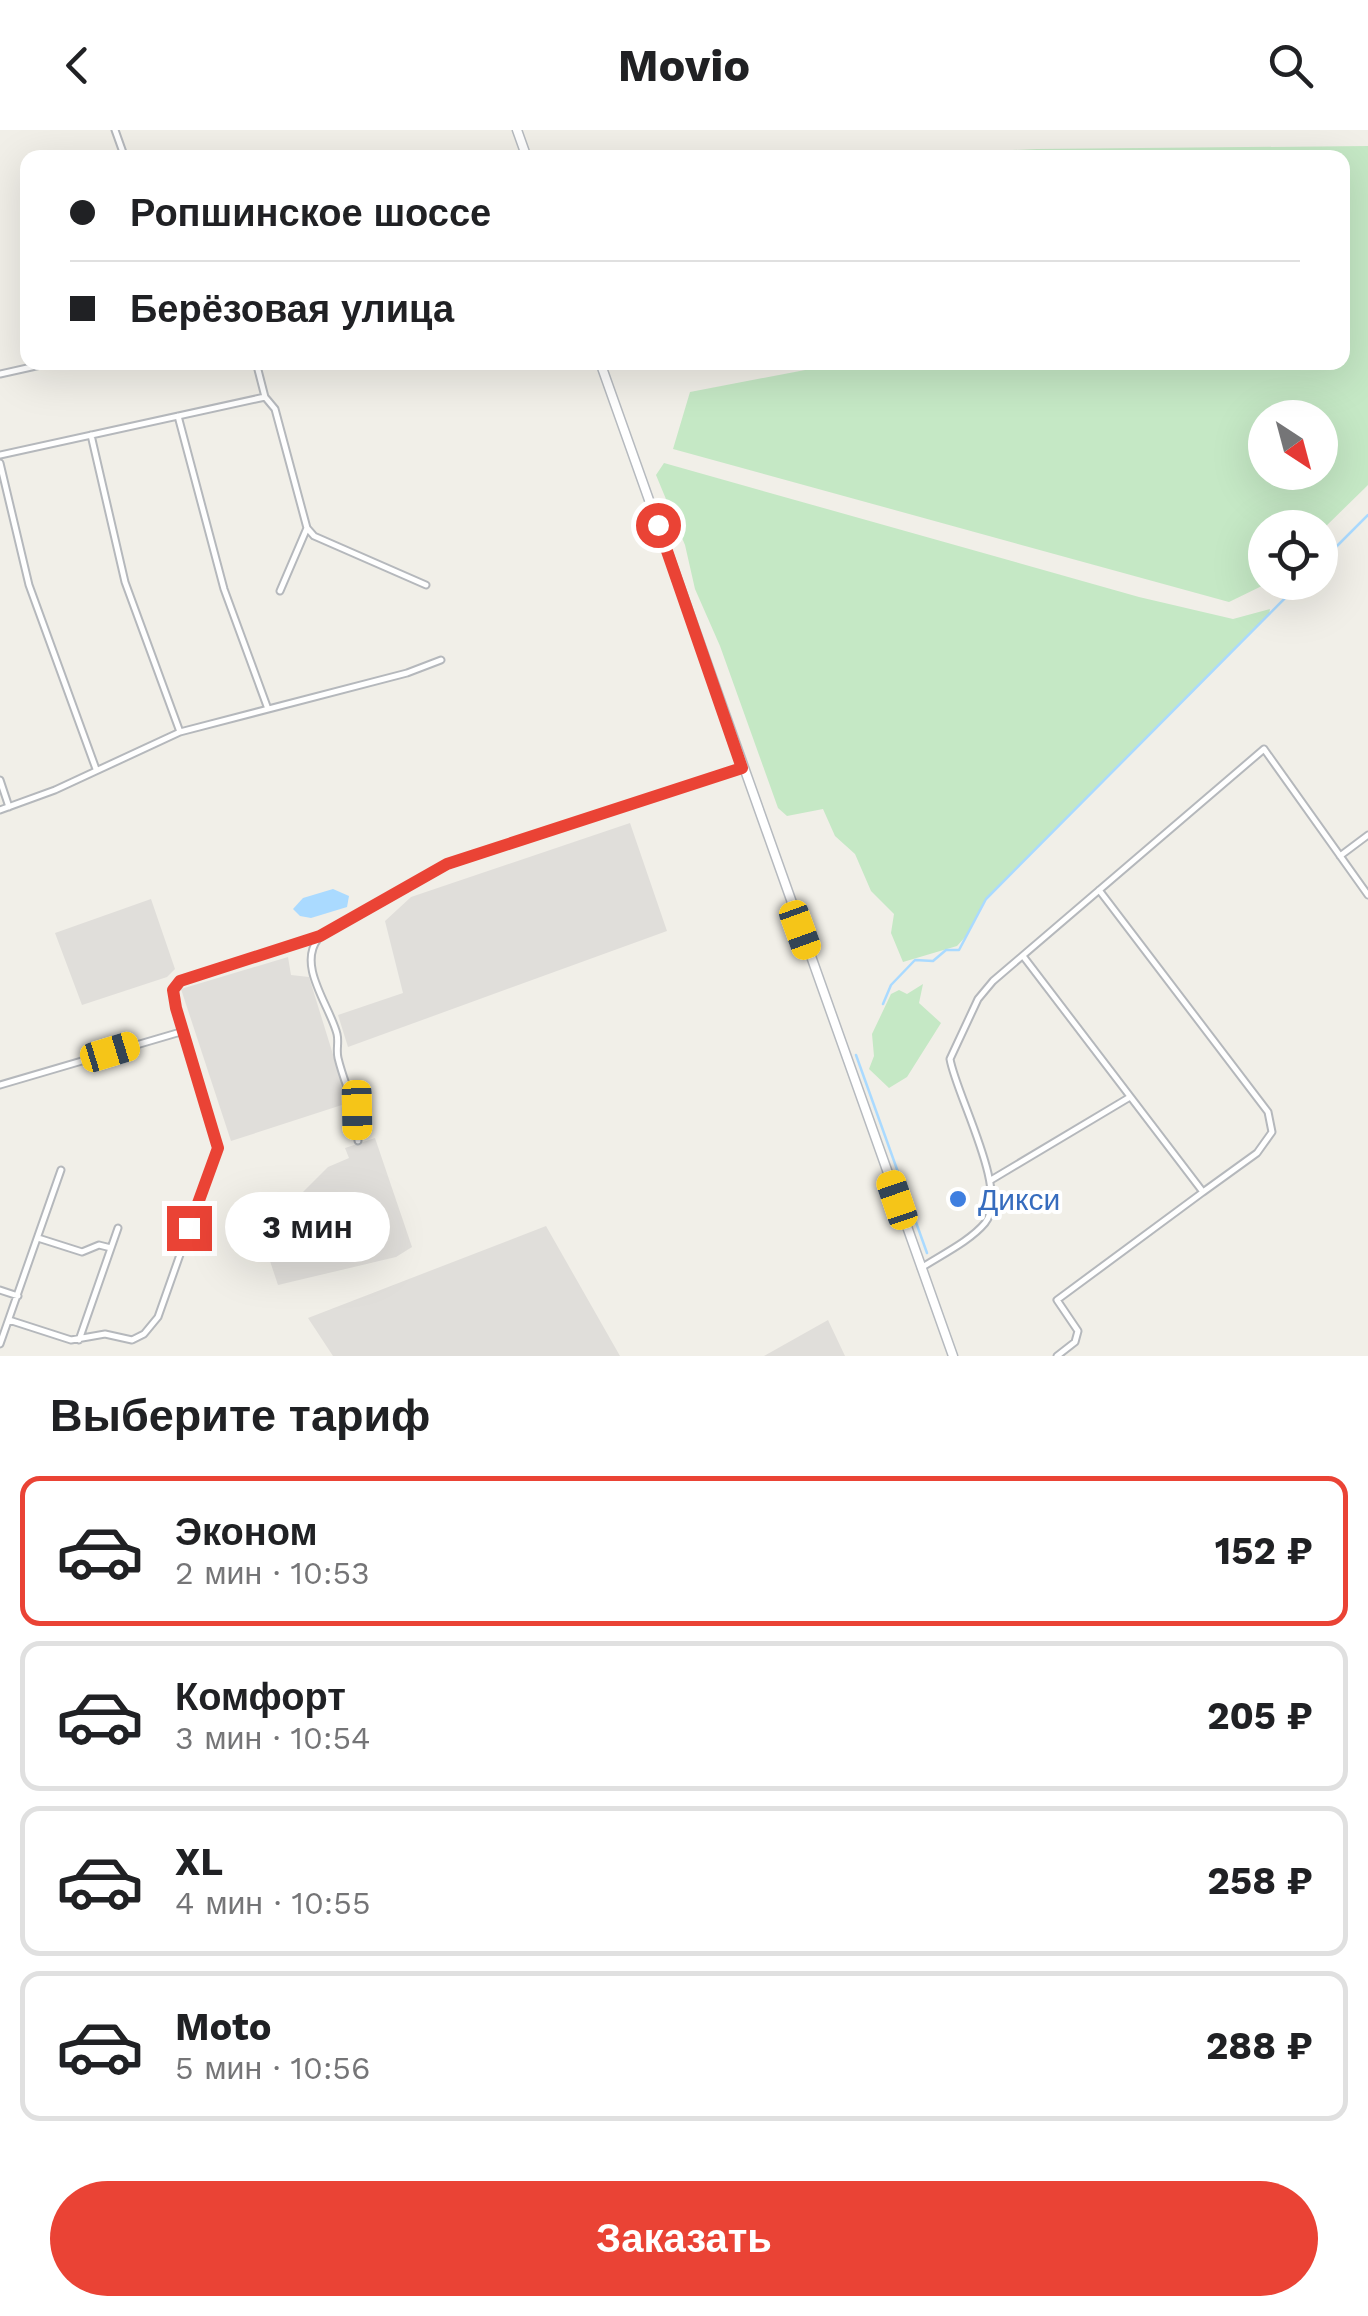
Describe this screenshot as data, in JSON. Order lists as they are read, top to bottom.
{
  "places": ["Дикси"],
  "north": "bottom right",
  "page": {
    "header": "Movio",
    "banner": ["Ропшинское шоссе", "Берёзовая улица"],
    "bubble": "3 мин",
    "heading": "Выберите тариф",
    "list": [
      {
        "name": "Эконом",
        "note": "2 мин · 10:53",
        "value": "152 ₽"
      },
      {
        "name": "Комфорт",
        "note": "3 мин · 10:54",
        "value": "205 ₽"
      },
      {
        "name": "XL",
        "note": "4 мин · 10:55",
        "value": "258 ₽"
      },
      {
        "name": "Moto",
        "note": "5 мин · 10:56",
        "value": "288 ₽"
      }
    ],
    "buttons": "Заказать"
  }
}
